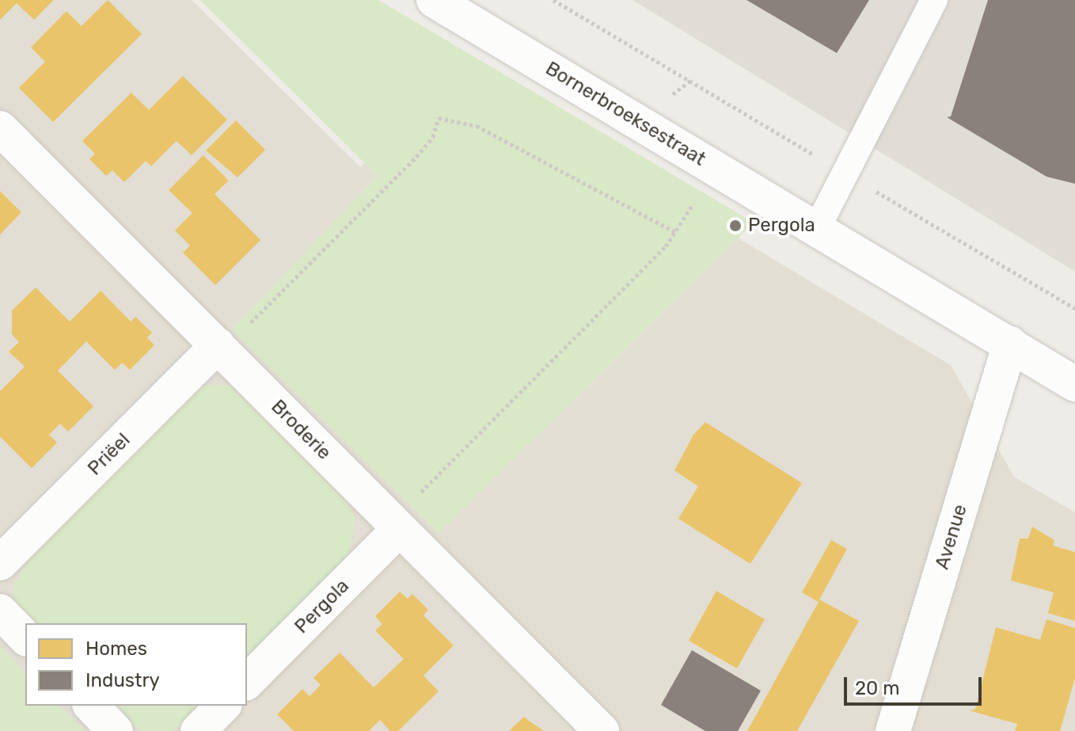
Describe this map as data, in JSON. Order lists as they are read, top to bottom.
{
  "streets": {
    "street": [
      "Bornerbroeksestraat",
      "Broderie",
      "Priëel",
      "Avenue",
      "Pergola"
    ]
  },
  "crossings": [
    ["Bornerbroeksestraat", "Avenue"],
    ["Broderie", "Priëel"],
    ["Broderie", "Pergola"]
  ],
  "places": ["Pergola"],
  "legend": ["Homes", "Industry"],
  "scale_bar": "20 m"
}
